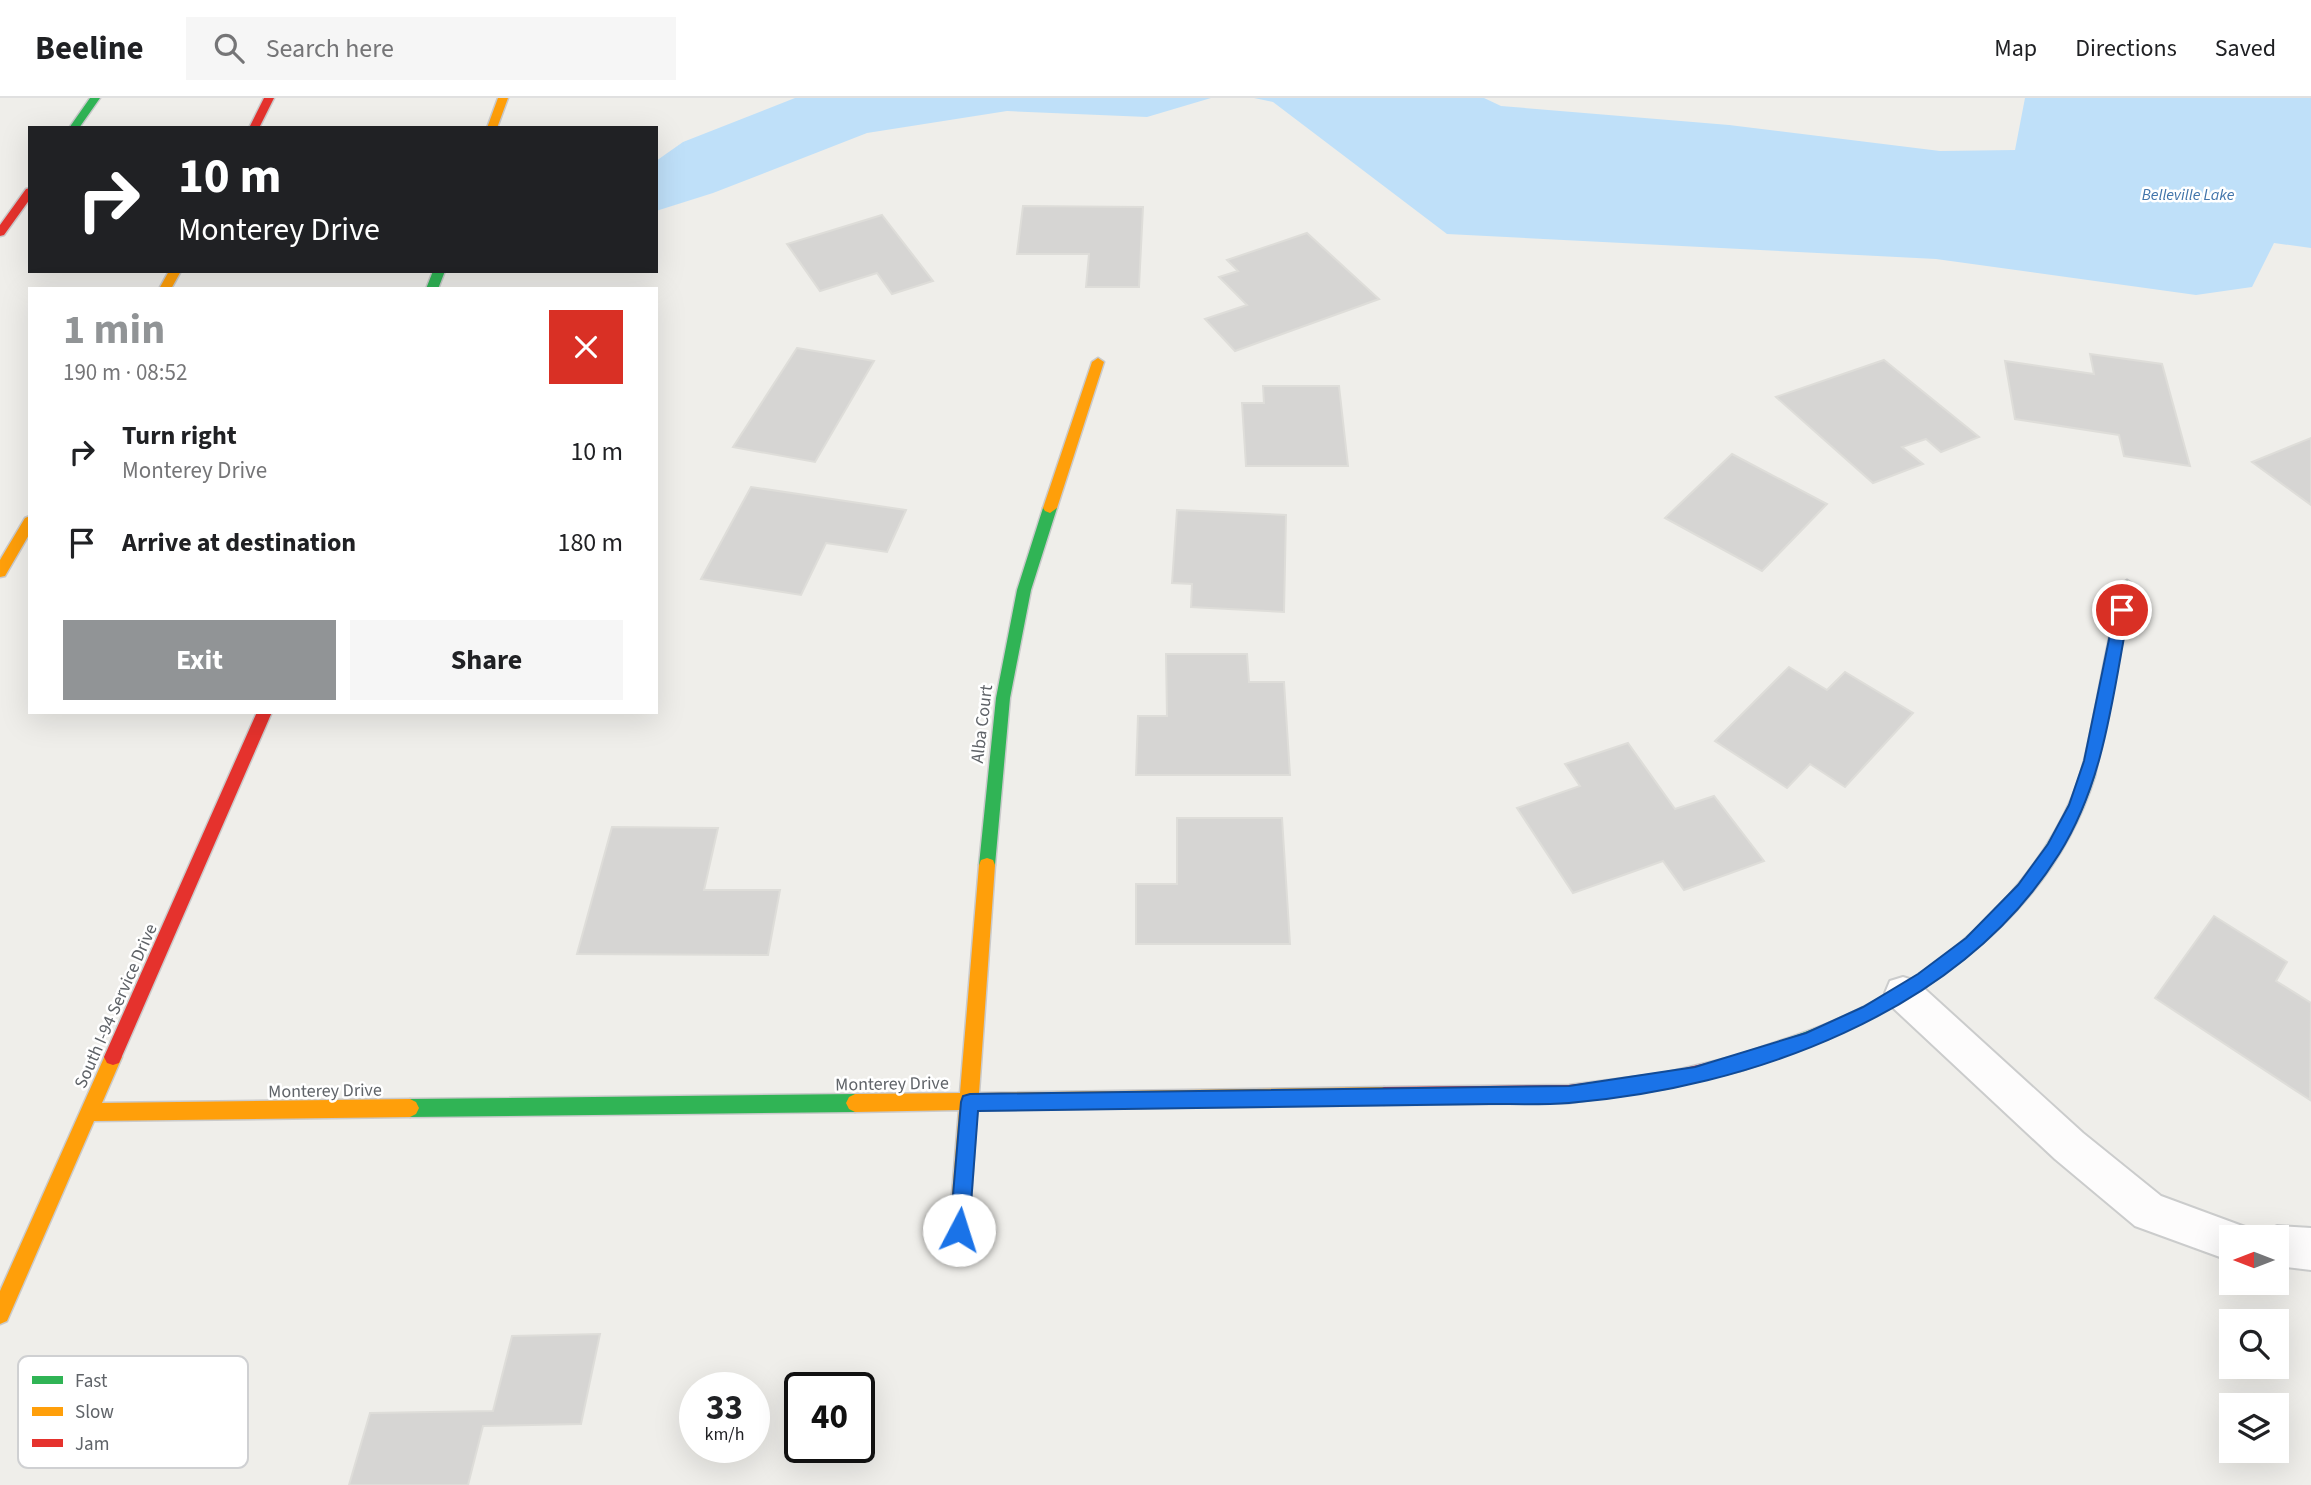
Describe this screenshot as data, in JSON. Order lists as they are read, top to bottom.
{
  "streets": {
    "main road": ["Alba Court", "South I-94 Service Drive", "Monterey Drive"]
  },
  "crossings": [
    ["Alba Court", "Monterey Drive"],
    ["South I-94 Service Drive", "Monterey Drive"]
  ],
  "water": ["Belleville Lake"],
  "legend": ["Fast", "Slow", "Jam"],
  "north": "left",
  "page": {
    "header": "Beeline",
    "search": "Search here",
    "nav": ["Map", "Directions", "Saved"],
    "turn": ["10 m", "Monterey Drive"],
    "heading": ["1 min", "190 m · 08:52"],
    "list": [
      {
        "name": "Turn right",
        "note": "Monterey Drive",
        "value": "10 m"
      },
      {
        "name": "Arrive at destination",
        "value": "180 m"
      }
    ],
    "buttons": ["Exit", "Share"],
    "speed": "33 km/h",
    "limit": "40"
  }
}
